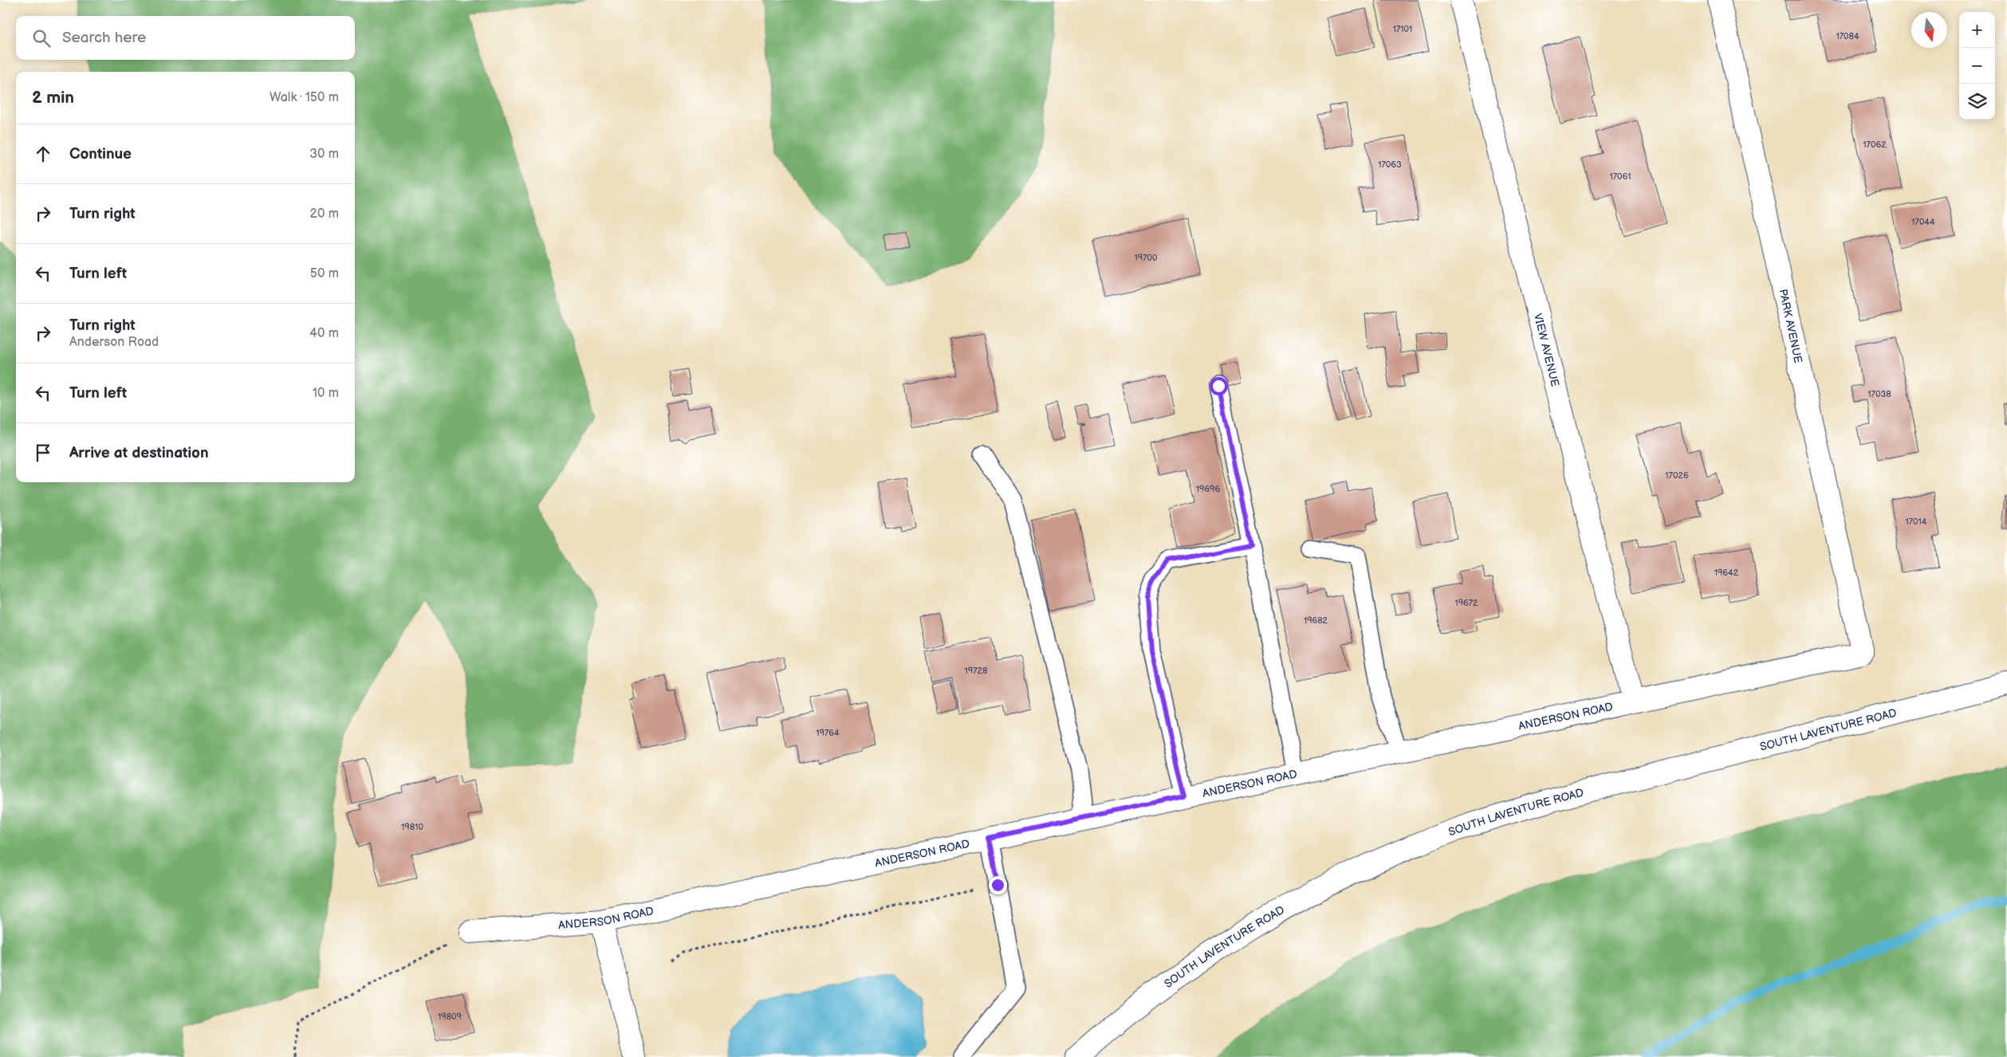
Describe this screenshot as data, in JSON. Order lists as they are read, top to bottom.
{
  "streets": {
    "street": [
      "PARK AVENUE",
      "VIEW AVENUE",
      "ANDERSON ROAD",
      "SOUTH LAVENTURE ROAD"
    ]
  },
  "crossings": [
    ["PARK AVENUE", "ANDERSON ROAD"],
    ["VIEW AVENUE", "ANDERSON ROAD"]
  ],
  "house_numbers": [
    "17101",
    "17084",
    "17062",
    "17063",
    "17061",
    "17044",
    "19700",
    "17038",
    "17026",
    "19696",
    "17014",
    "19642",
    "19672",
    "19682",
    "19728",
    "19764",
    "19810",
    "19809"
  ],
  "north": "bottom",
  "page": {
    "map_buttons": ["+", "−"],
    "search": "Search here",
    "heading": ["2 min", "Walk · 150 m"],
    "list": [
      ["Continue", "30 m"],
      ["Turn right", "20 m"],
      ["Turn left", "50 m"],
      ["Turn right", "Anderson Road", "40 m"],
      ["Turn left", "10 m"],
      "Arrive at destination"
    ]
  }
}
